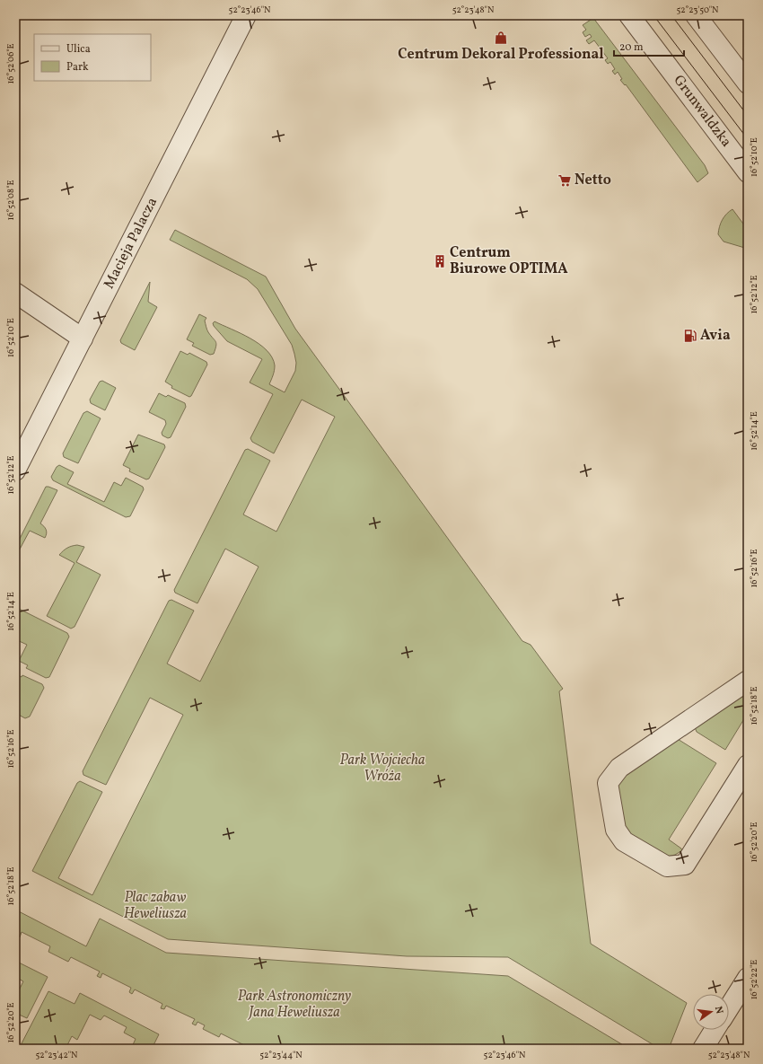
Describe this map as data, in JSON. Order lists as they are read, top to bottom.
{
  "streets": {
    "street": ["Grunwaldzka", "Macieja Palacza"]
  },
  "parks": ["Park Wojciecha Wróża", "Plac zabaw Heweliusza", "Park Astronomiczny Jana Heweliusza"],
  "places": {
    "shop": ["Centrum Dekoral Professional"],
    "supermarket": ["Netto"],
    "building": ["Centrum Biurowe OPTIMA"],
    "fuel station": ["Avia"]
  },
  "legend": ["Ulica", "Park"],
  "scale_bar": "20 m",
  "north": "right",
  "coordinates": [
    "52°23'46\"N",
    "52°23'48\"N",
    "52°23'50\"N",
    "16°52'06\"E",
    "16°52'10\"E",
    "16°52'08\"E",
    "16°52'12\"E",
    "16°52'14\"E",
    "16°52'16\"E",
    "16°52'18\"E",
    "16°52'20\"E",
    "16°52'22\"E",
    "52°23'42\"N",
    "52°23'44\"N"
  ]
}
